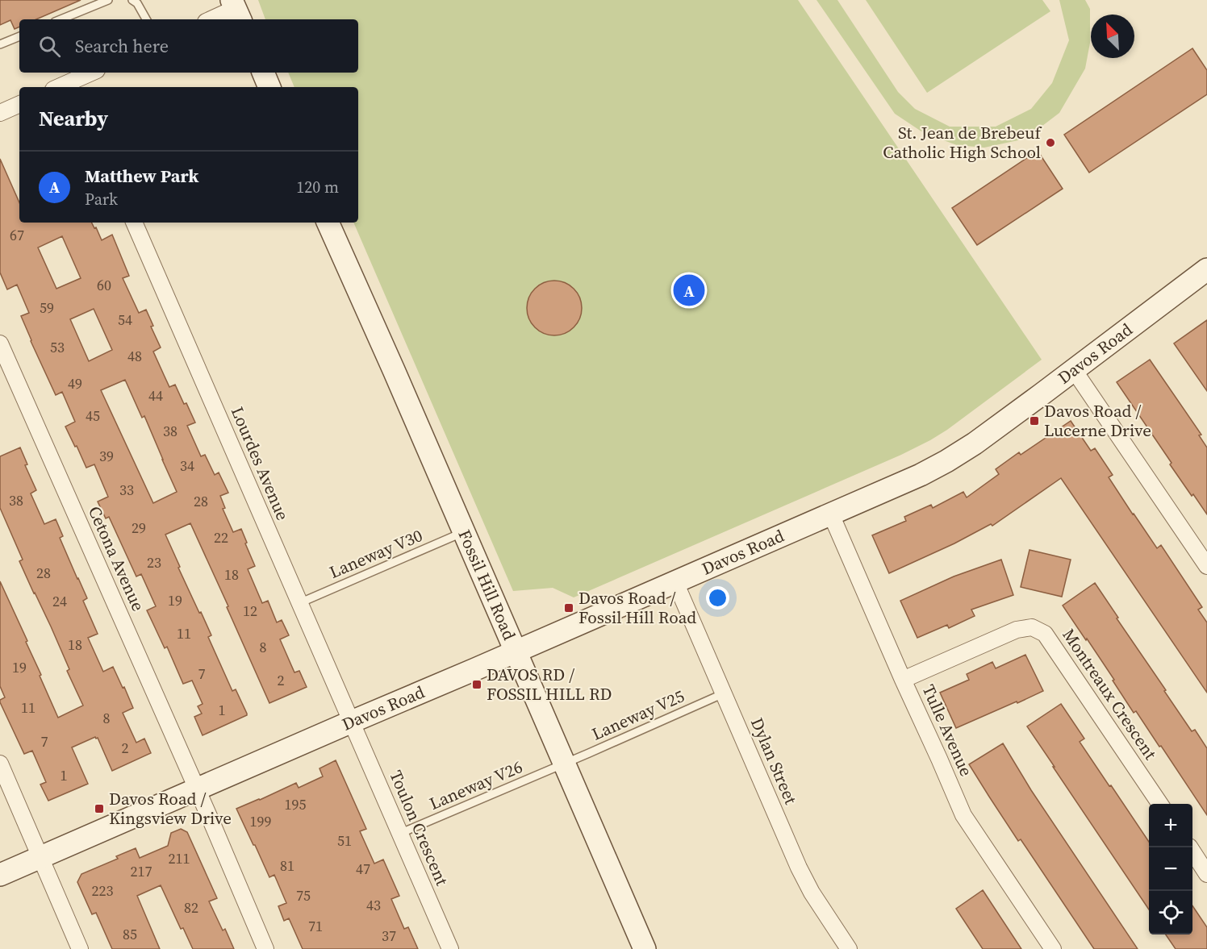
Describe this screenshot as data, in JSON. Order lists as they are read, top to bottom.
{
  "streets": {
    "street": [
      "Davos Road",
      "Lourdes Avenue",
      "Cetona Avenue",
      "Fossil Hill Road",
      "Montreaux Crescent",
      "Tulle Avenue",
      "Dylan Street",
      "Toulon Crescent"
    ],
    "lane": ["Laneway V30", "Laneway V25", "Laneway V26"]
  },
  "crossings": [
    ["Davos Road", "Lourdes Avenue"],
    ["Davos Road", "Cetona Avenue"],
    ["Davos Road", "Fossil Hill Road"],
    ["Davos Road", "Tulle Avenue"],
    ["Davos Road", "Dylan Street"],
    ["Davos Road", "Toulon Crescent"],
    ["Lourdes Avenue", "Laneway V30"],
    ["Lourdes Avenue", "Toulon Crescent"],
    ["Laneway V30", "Fossil Hill Road"],
    ["Fossil Hill Road", "Laneway V25"],
    ["Fossil Hill Road", "Laneway V26"],
    ["Montreaux Crescent", "Tulle Avenue"],
    ["Laneway V25", "Dylan Street"],
    ["Laneway V25", "Laneway V26"],
    ["Laneway V26", "Toulon Crescent"]
  ],
  "places": {
    "other": ["St. Jean de Brebeuf Catholic High School"],
    "transit": [
      "Davos Road / Lucerne Drive",
      "Davos Road / Fossil Hill Road",
      "DAVOS RD / FOSSIL HILL RD",
      "Davos Road / Kingsview Drive"
    ]
  },
  "house_numbers": [
    "67",
    "60",
    "59",
    "54",
    "53",
    "48",
    "49",
    "44",
    "45",
    "38",
    "39",
    "34",
    "33",
    "38",
    "28",
    "29",
    "22",
    "23",
    "28",
    "18",
    "19",
    "24",
    "12",
    "11",
    "18",
    "8",
    "19",
    "7",
    "2",
    "11",
    "1",
    "8",
    "7",
    "2",
    "1",
    "195",
    "199",
    "51",
    "211",
    "81",
    "47",
    "217",
    "223",
    "75",
    "43",
    "82",
    "71",
    "85",
    "37"
  ],
  "north": "top left",
  "page": {
    "search": "Search here",
    "heading": "Nearby",
    "list": [
      {
        "mark": "A",
        "name": "Matthew Park",
        "note": "Park",
        "value": "120 m"
      }
    ],
    "pins": "A",
    "map_buttons": ["+", "−"]
  }
}
